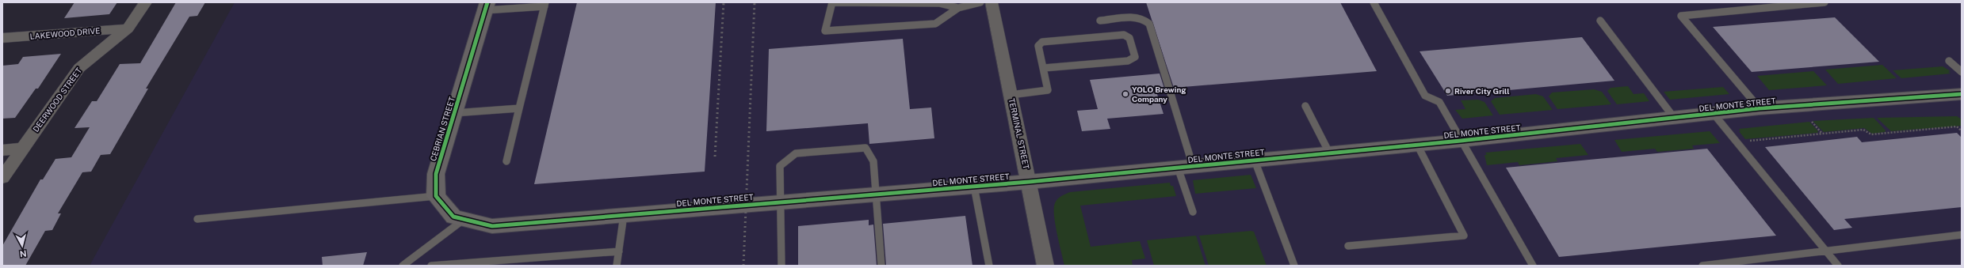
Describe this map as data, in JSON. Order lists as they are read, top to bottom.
{
  "streets": {
    "street": [
      "LAKEWOOD DRIVE",
      "DEERWOOD STREET",
      "DEL MONTE STREET",
      "CEBRIAN STREET",
      "TERMINAL STREET"
    ]
  },
  "crossings": [
    ["LAKEWOOD DRIVE", "DEERWOOD STREET"],
    ["DEL MONTE STREET", "TERMINAL STREET"]
  ],
  "places": ["River City Grill", "YOLO Brewing Company"],
  "north": "bottom"
}
